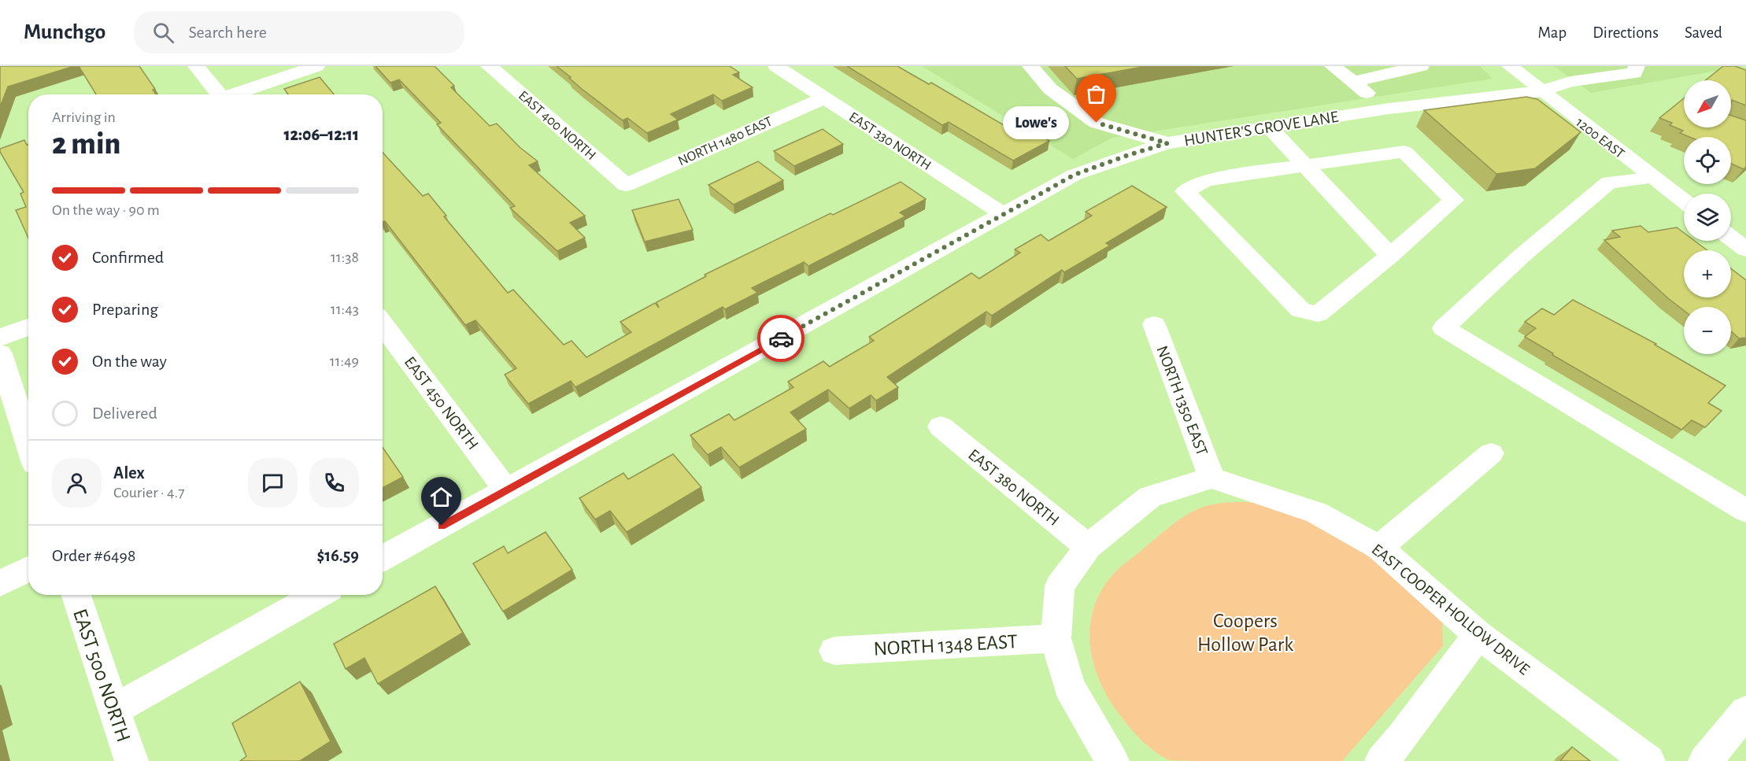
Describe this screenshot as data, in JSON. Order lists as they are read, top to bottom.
{
  "streets": {
    "street": [
      "EAST 400 NORTH",
      "HUNTER'S GROVE LANE",
      "1200 EAST",
      "NORTH 1480 EAST",
      "EAST 330 NORTH",
      "NORTH 1350 EAST",
      "EAST 450 NORTH",
      "EAST 380 NORTH",
      "EAST COOPER HOLLOW DRIVE",
      "NORTH 1348 EAST",
      "EAST 500 NORTH"
    ]
  },
  "crossings": [
    ["EAST 400 NORTH", "NORTH 1480 EAST"],
    ["HUNTER'S GROVE LANE", "1200 EAST"],
    ["HUNTER'S GROVE LANE", "EAST 330 NORTH"],
    ["HUNTER'S GROVE LANE", "EAST 450 NORTH"],
    ["NORTH 1480 EAST", "EAST 330 NORTH"],
    ["NORTH 1350 EAST", "EAST COOPER HOLLOW DRIVE"]
  ],
  "parks": ["Coopers Hollow Park"],
  "places": ["Lowe's"],
  "north": "bottom left",
  "page": {
    "header": "Munchgo",
    "search": "Search here",
    "nav": ["Map", "Directions", "Saved"],
    "map_buttons": ["+", "−"],
    "heading": ["2 min", "Arriving in", "12:06–12:11"],
    "panel": [
      "Alex",
      "Courier · 4.7",
      "Order #6498",
      "$16.59"
    ],
    "bubble": "Lowe's",
    "bar": "On the way · 90 m",
    "list": [
      ["Confirmed", "11:38"],
      ["Preparing", "11:43"],
      ["On the way", "11:49"],
      "Delivered"
    ]
  }
}
